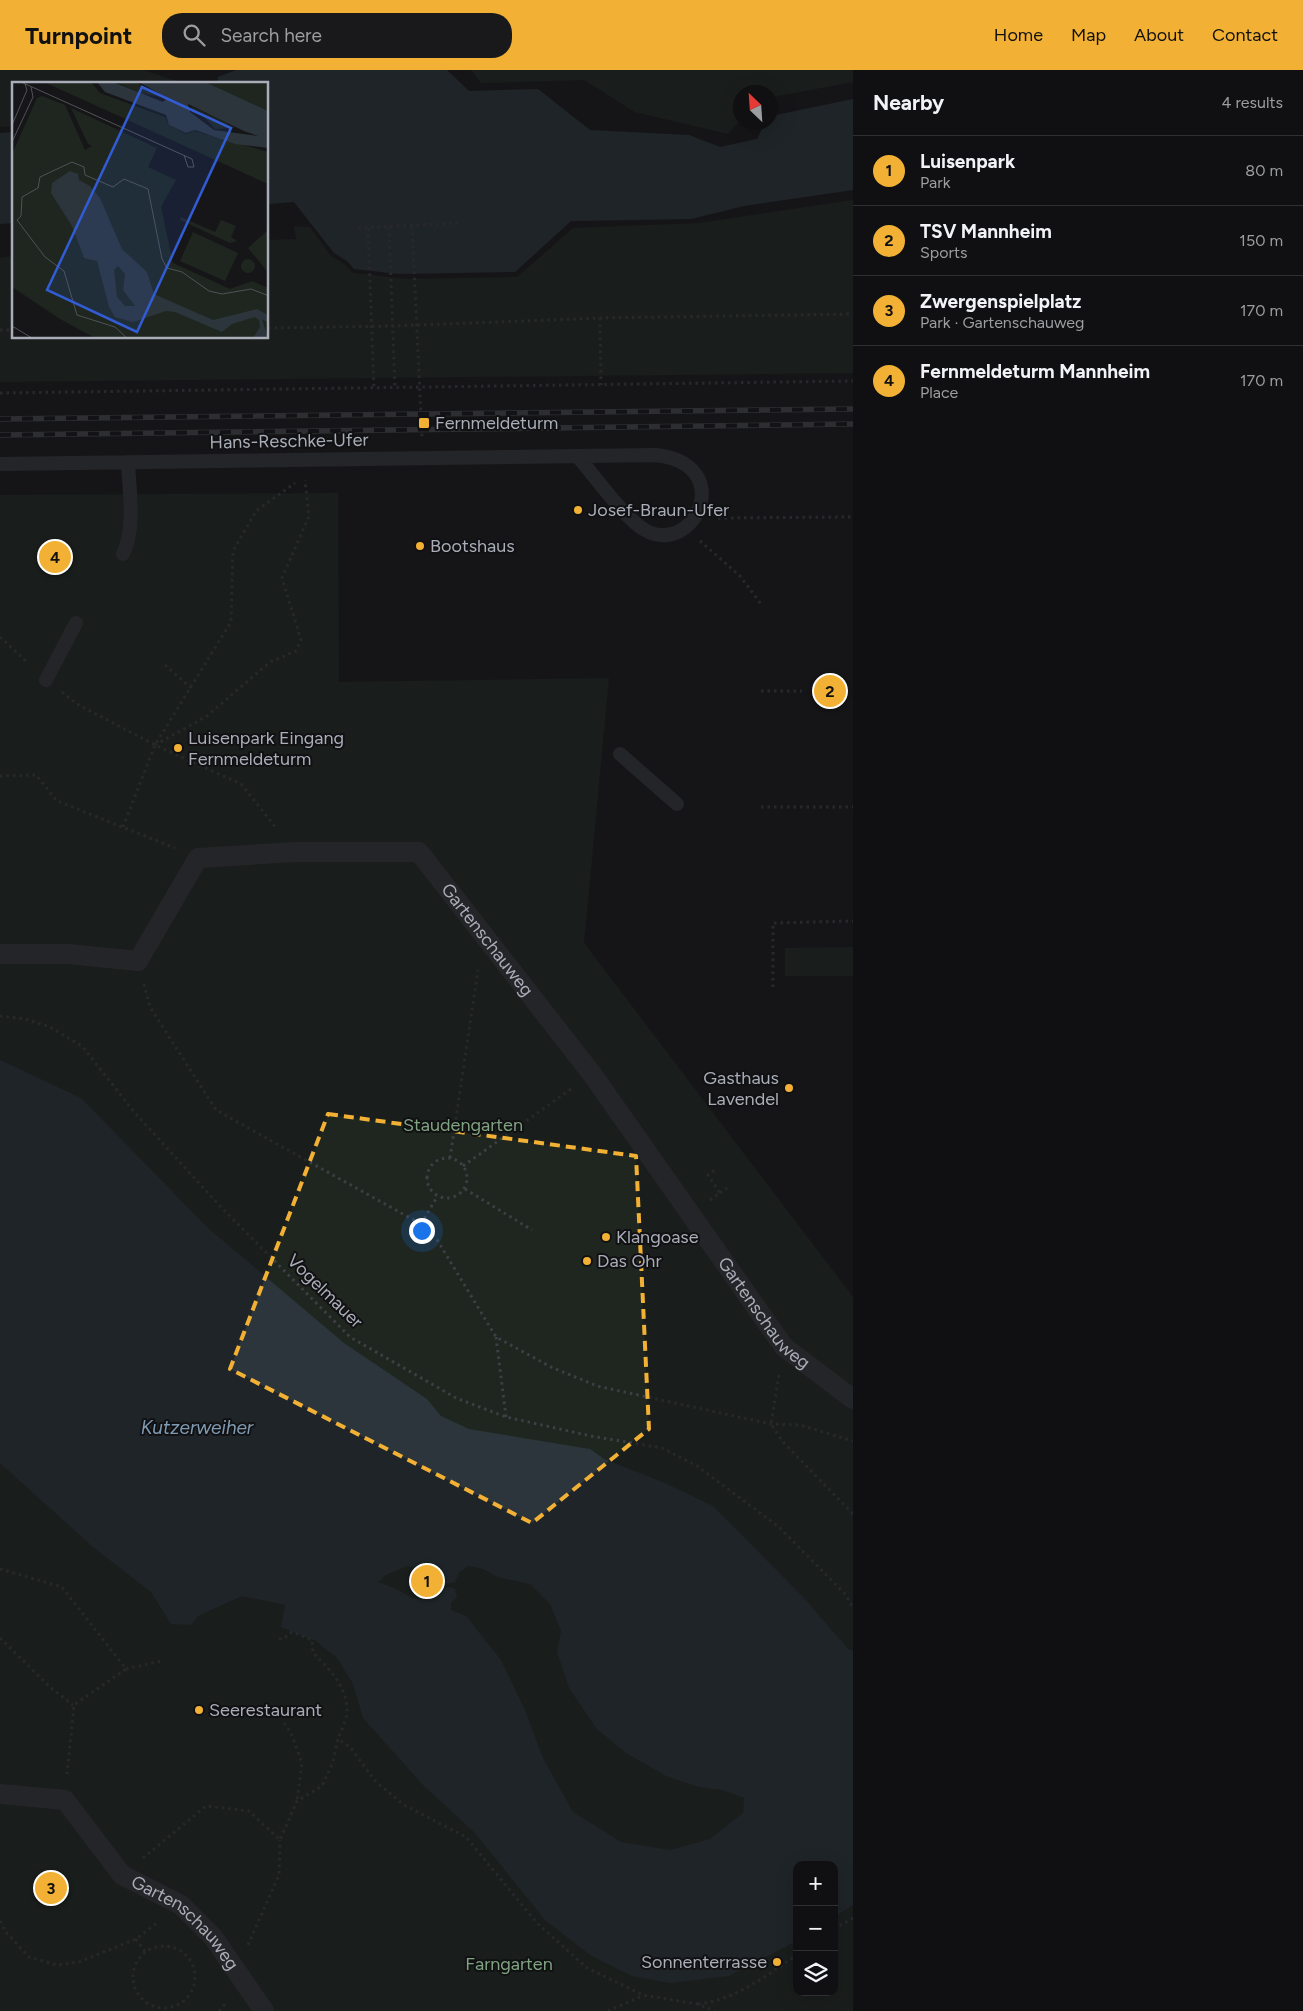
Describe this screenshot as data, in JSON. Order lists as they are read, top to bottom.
{
  "streets": {
    "street": ["Gartenschauweg"],
    "lane": ["Hans-Reschke-Ufer"],
    "path": ["Vogelmauer"]
  },
  "water": ["Kutzerweiher"],
  "parks": ["Staudengarten", "Farngarten"],
  "places": {
    "transit": ["Fernmeldeturm"],
    "other": [
      "Josef-Braun-Ufer",
      "Bootshaus",
      "Luisenpark Eingang Fernmeldeturm",
      "Gasthaus Lavendel",
      "Klangoase",
      "Das Ohr",
      "Seerestaurant",
      "Sonnenterrasse"
    ]
  },
  "north": "top left",
  "page": {
    "header": "Turnpoint",
    "search": "Search here",
    "nav": [
      "Home",
      "Map",
      "About",
      "Contact"
    ],
    "heading": ["Nearby", "4 results"],
    "list": [
      {
        "mark": "1",
        "name": "Luisenpark",
        "note": "Park",
        "value": "80 m"
      },
      {
        "mark": "2",
        "name": "TSV Mannheim",
        "note": "Sports",
        "value": "150 m"
      },
      {
        "mark": "3",
        "name": "Zwergenspielplatz",
        "note": "Park · Gartenschauweg",
        "value": "170 m"
      },
      {
        "mark": "4",
        "name": "Fernmeldeturm Mannheim",
        "note": "Place",
        "value": "170 m"
      }
    ],
    "pins": [
      "4",
      "2",
      "1",
      "3"
    ],
    "map_buttons": ["+", "−"]
  }
}
